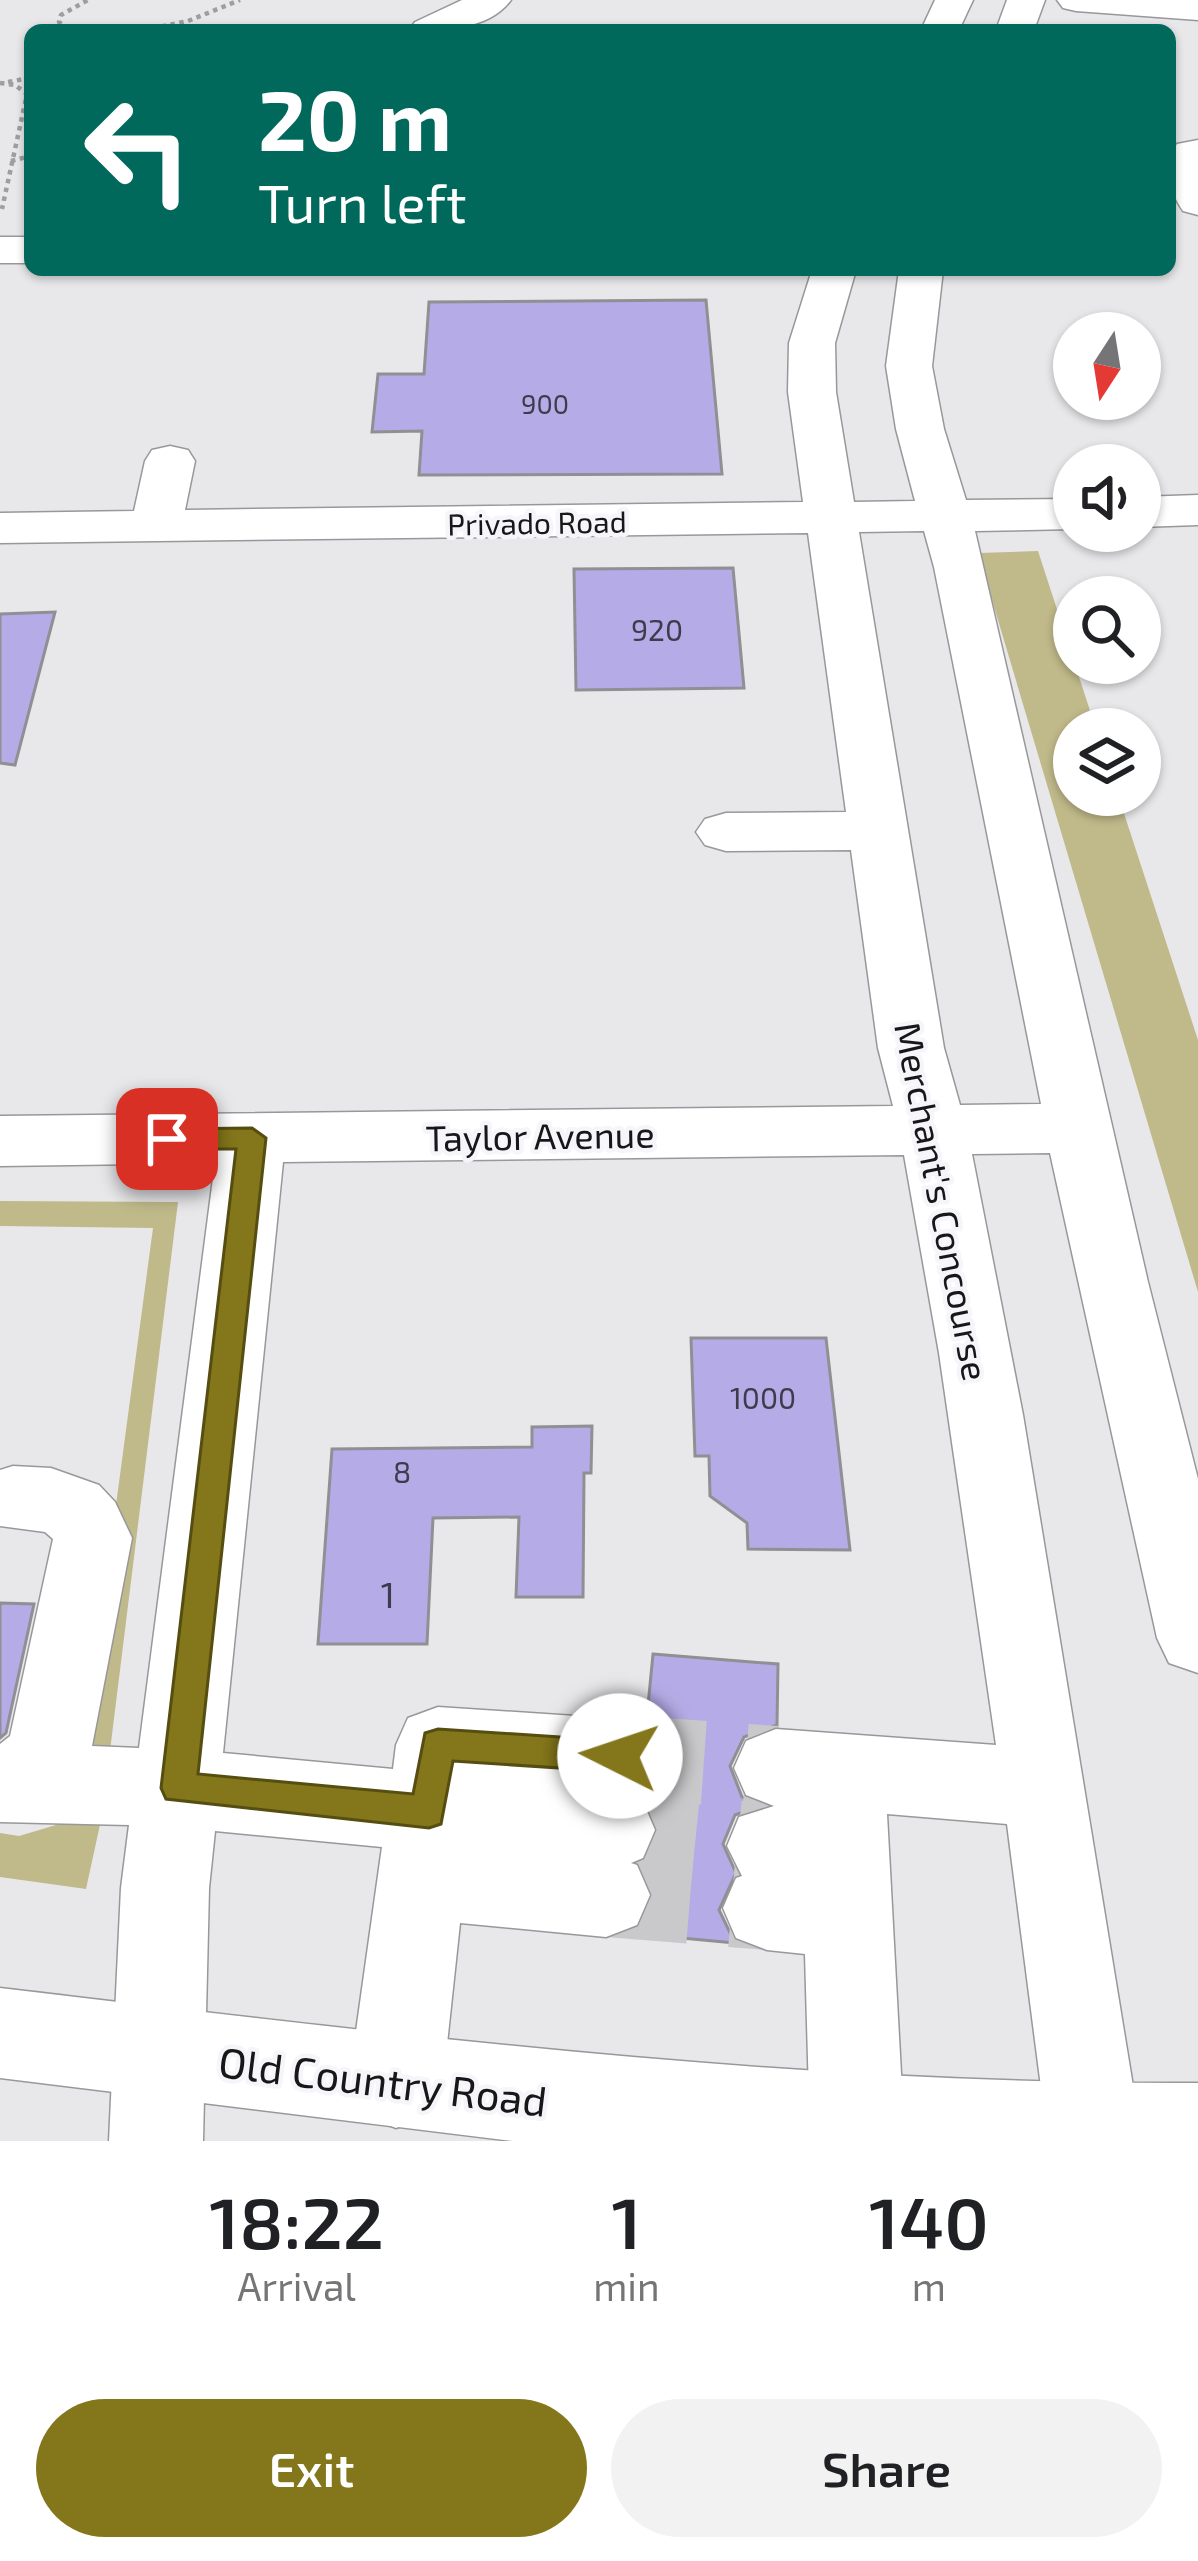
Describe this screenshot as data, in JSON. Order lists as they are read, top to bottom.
{
  "streets": {
    "street": [
      "Privado Road",
      "Taylor Avenue",
      "Merchant's Concourse",
      "Old Country Road"
    ]
  },
  "crossings": [
    ["Privado Road", "Merchant's Concourse"],
    ["Taylor Avenue", "Merchant's Concourse"],
    ["Merchant's Concourse", "Old Country Road"]
  ],
  "house_numbers": [
    "900",
    "920",
    "1000",
    "8",
    "1"
  ],
  "north": "bottom",
  "page": {
    "turn": ["20 m", "Turn left"],
    "eta": [
      "18:22",
      "Arrival",
      "1",
      "min",
      "140",
      "m"
    ],
    "buttons": ["Exit", "Share"]
  }
}
